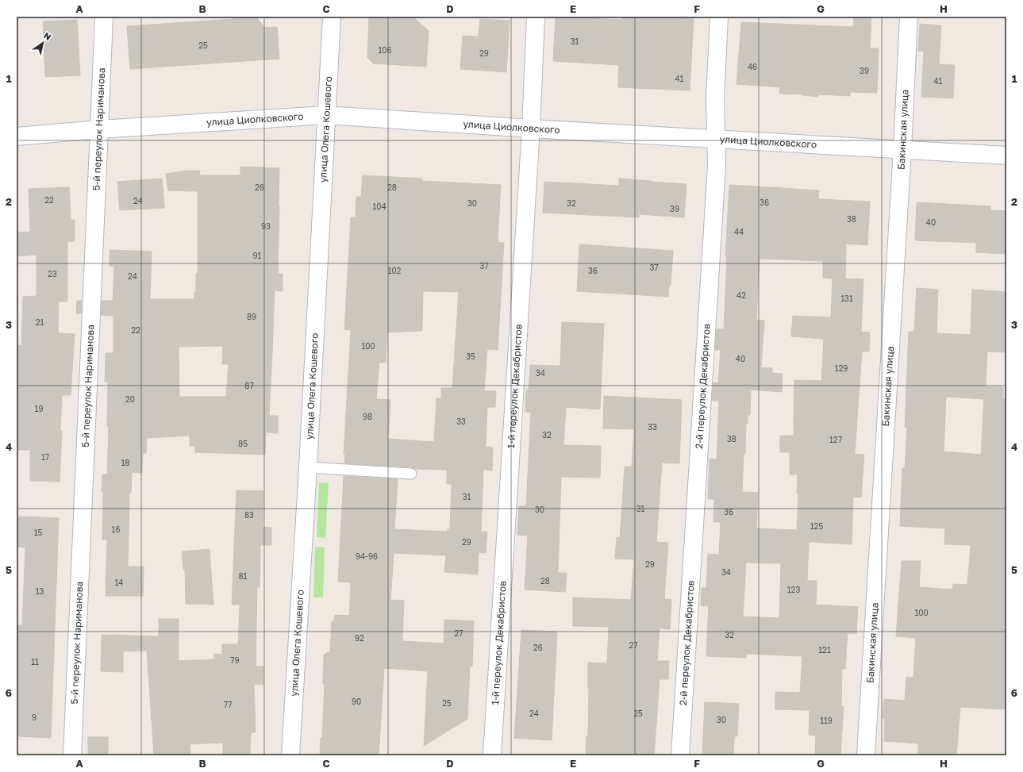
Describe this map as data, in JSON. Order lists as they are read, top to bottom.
{
  "streets": {
    "street": [
      "улица Циолковского",
      "5-й переулок Нариманова",
      "улица Олега Кошевого",
      "Бакинская улица",
      "1-й переулок Декабристов",
      "2-й переулок Декабристов"
    ]
  },
  "crossings": [
    ["улица Циолковского", "5-й переулок Нариманова"],
    ["улица Циолковского", "улица Олега Кошевого"],
    ["улица Циолковского", "Бакинская улица"],
    ["улица Циолковского", "1-й переулок Декабристов"],
    ["улица Циолковского", "2-й переулок Декабристов"]
  ],
  "house_numbers": [
    "31",
    "25",
    "106",
    "29",
    "46",
    "39",
    "41",
    "41",
    "26",
    "28",
    "22",
    "24",
    "36",
    "30",
    "32",
    "104",
    "39",
    "38",
    "40",
    "93",
    "44",
    "91",
    "37",
    "37",
    "102",
    "36",
    "23",
    "24",
    "42",
    "131",
    "89",
    "21",
    "22",
    "100",
    "35",
    "40",
    "129",
    "34",
    "87",
    "20",
    "19",
    "98",
    "33",
    "33",
    "32",
    "38",
    "127",
    "85",
    "17",
    "18",
    "31",
    "31",
    "30",
    "36",
    "83",
    "125",
    "16",
    "15",
    "29",
    "94-96",
    "29",
    "34",
    "81",
    "28",
    "14",
    "123",
    "13",
    "100",
    "27",
    "32",
    "92",
    "27",
    "26",
    "121",
    "79",
    "11",
    "90",
    "25",
    "77",
    "24",
    "25",
    "9",
    "30",
    "119"
  ],
  "north": "top right",
  "grid": {
    "columns": [
      "A",
      "B",
      "C",
      "D",
      "E",
      "F",
      "G",
      "H"
    ],
    "rows": [
      "1",
      "2",
      "3",
      "4",
      "5",
      "6"
    ]
  }
}
